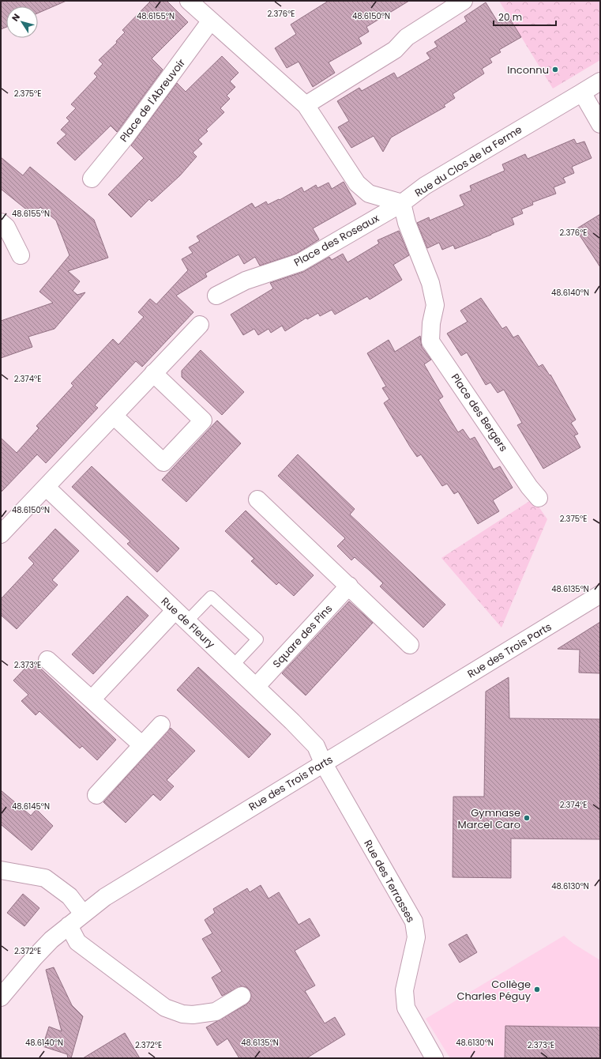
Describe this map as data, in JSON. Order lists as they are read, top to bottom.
{
  "streets": {
    "street": [
      "Place de l'Abreuvoir",
      "Rue du Clos de la Ferme",
      "Place des Roseaux",
      "Place des Bergers",
      "Rue de Fleury",
      "Square des Pins",
      "Rue des Trois Parts",
      "Rue des Terrasses"
    ]
  },
  "crossings": [
    ["Rue du Clos de la Ferme", "Place des Roseaux"],
    ["Rue du Clos de la Ferme", "Place des Bergers"],
    ["Place des Roseaux", "Place des Bergers"],
    ["Rue de Fleury", "Square des Pins"],
    ["Rue de Fleury", "Rue des Trois Parts"],
    ["Rue de Fleury", "Rue des Terrasses"],
    ["Rue des Trois Parts", "Rue des Terrasses"]
  ],
  "places": ["Inconnu", "Gymnase Marcel Caro", "Collège Charles Péguy"],
  "scale_bar": "20 m",
  "north": "top left",
  "coordinates": [
    "2.376°E",
    "48.6150°N",
    "48.6155°N",
    "2.375°E",
    "48.6140°N",
    "2.374°E",
    "48.6135°N",
    "2.373°E",
    "48.6145°N",
    "48.6130°N",
    "2.372°E"
  ]
}
